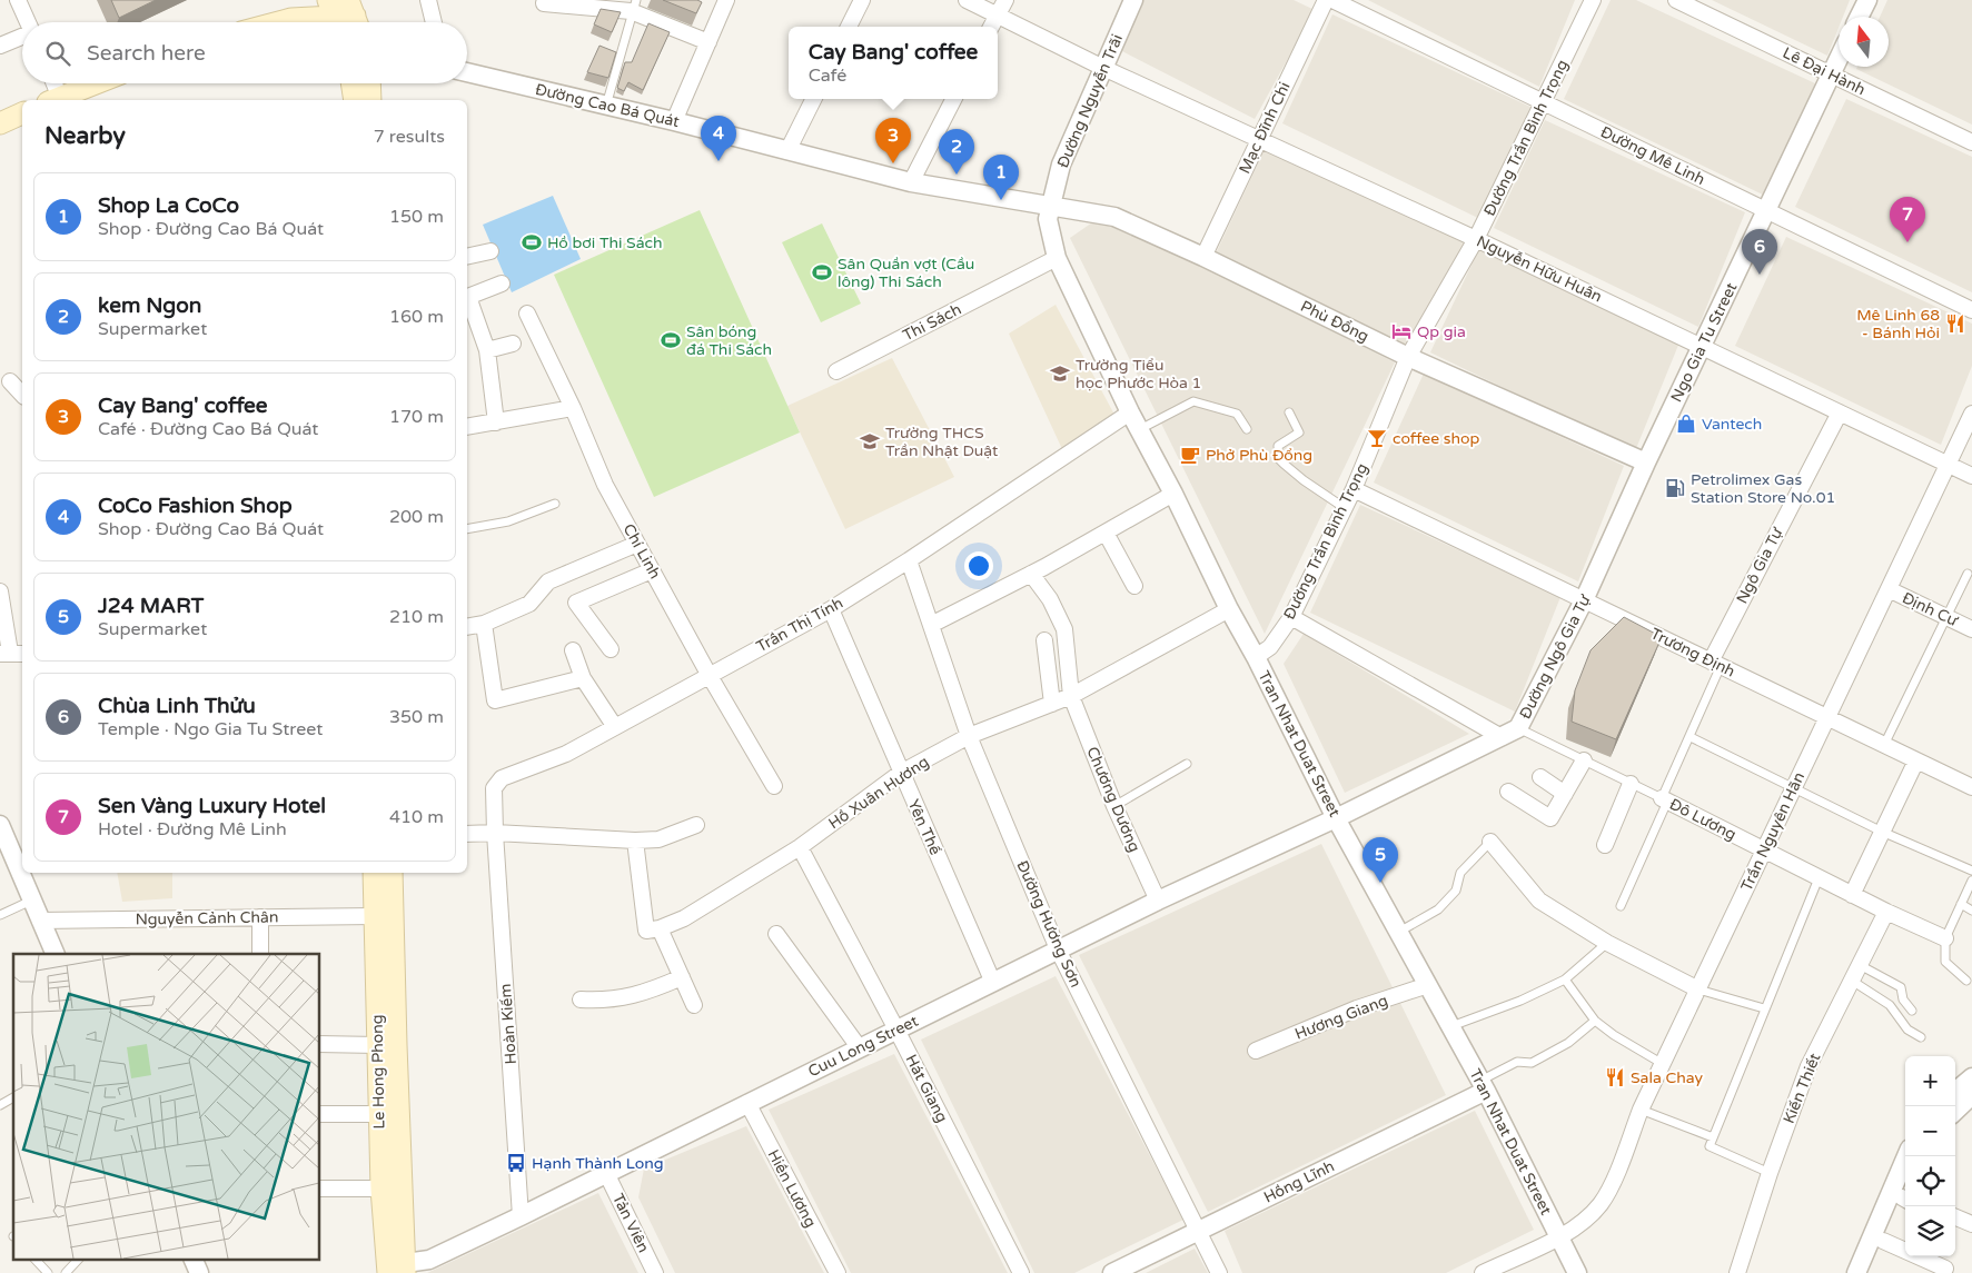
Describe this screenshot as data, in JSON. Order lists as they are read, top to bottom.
{
  "streets": {
    "main road": ["Le Hong Phong"],
    "street": [
      "Lê Đại Hành",
      "Đường Nguyễn Trãi",
      "Đường Cao Bá Quát",
      "Mạc Đĩnh Chi",
      "Đường Trần Bình Trọng",
      "Đường Mê Linh",
      "Nguyễn Hữu Huân",
      "Phù Đổng",
      "Thi Sách",
      "Ngo Gia Tu Street",
      "Chí Linh",
      "Ngô Gia Tự",
      "Định Cư",
      "Trần Thị Tính",
      "Trương Định",
      "Đường Ngô Gia Tự",
      "Tran Nhat Duat Street",
      "Hồ Xuân Hương",
      "Chương Dương",
      "Đô Lương",
      "Yên Thế",
      "Trần Nguyên Hãn",
      "Nguyễn Cảnh Chân",
      "Đường Hương Sơn",
      "Hương Giang",
      "Hoàn Kiếm",
      "Cuu Long Street",
      "Hát Giang",
      "Kiến Thiết",
      "Hồng Lĩnh",
      "Hiền Lương",
      "Tản Viên"
    ]
  },
  "crossings": [
    ["Lê Đại Hành", "Ngo Gia Tu Street"],
    ["Đường Nguyễn Trãi", "Đường Cao Bá Quát"],
    ["Đường Nguyễn Trãi", "Nguyễn Hữu Huân"],
    ["Đường Nguyễn Trãi", "Phù Đổng"],
    ["Đường Nguyễn Trãi", "Tran Nhat Duat Street"],
    ["Đường Cao Bá Quát", "Phù Đổng"],
    ["Đường Cao Bá Quát", "Tran Nhat Duat Street"],
    ["Mạc Đĩnh Chi", "Nguyễn Hữu Huân"],
    ["Mạc Đĩnh Chi", "Phù Đổng"],
    ["Đường Trần Bình Trọng", "Đường Mê Linh"],
    ["Đường Trần Bình Trọng", "Nguyễn Hữu Huân"],
    ["Đường Trần Bình Trọng", "Phù Đổng"],
    ["Đường Trần Bình Trọng", "Trương Định"],
    ["Đường Trần Bình Trọng", "Tran Nhat Duat Street"],
    ["Đường Mê Linh", "Ngo Gia Tu Street"],
    ["Nguyễn Hữu Huân", "Ngo Gia Tu Street"],
    ["Nguyễn Hữu Huân", "Ngô Gia Tự"],
    ["Nguyễn Hữu Huân", "Trần Nguyên Hãn"],
    ["Phù Đổng", "Ngo Gia Tu Street"],
    ["Phù Đổng", "Đường Ngô Gia Tự"],
    ["Phù Đổng", "Tran Nhat Duat Street"],
    ["Thi Sách", "Tran Nhat Duat Street"],
    ["Ngo Gia Tu Street", "Đường Ngô Gia Tự"],
    ["Chí Linh", "Trần Thị Tính"],
    ["Ngô Gia Tự", "Trương Định"],
    ["Định Cư", "Trần Nguyên Hãn"],
    ["Trần Thị Tính", "Tran Nhat Duat Street"],
    ["Trần Thị Tính", "Yên Thế"],
    ["Trần Thị Tính", "Đường Hương Sơn"],
    ["Trần Thị Tính", "Hoàn Kiếm"],
    ["Trương Định", "Đường Ngô Gia Tự"],
    ["Trương Định", "Trần Nguyên Hãn"],
    ["Đường Ngô Gia Tự", "Tran Nhat Duat Street"],
    ["Đường Ngô Gia Tự", "Đô Lương"],
    ["Đường Ngô Gia Tự", "Cuu Long Street"],
    ["Tran Nhat Duat Street", "Hồ Xuân Hương"],
    ["Tran Nhat Duat Street", "Trần Nguyên Hãn"],
    ["Tran Nhat Duat Street", "Hương Giang"],
    ["Tran Nhat Duat Street", "Cuu Long Street"],
    ["Tran Nhat Duat Street", "Hồng Lĩnh"],
    ["Hồ Xuân Hương", "Chương Dương"],
    ["Hồ Xuân Hương", "Yên Thế"],
    ["Hồ Xuân Hương", "Đường Hương Sơn"],
    ["Hồ Xuân Hương", "Hát Giang"],
    ["Chương Dương", "Cuu Long Street"],
    ["Đô Lương", "Trần Nguyên Hãn"],
    ["Đô Lương", "Kiến Thiết"],
    ["Yên Thế", "Cuu Long Street"],
    ["Nguyễn Cảnh Chân", "Le Hong Phong"],
    ["Đường Hương Sơn", "Cuu Long Street"],
    ["Đường Hương Sơn", "Hồng Lĩnh"],
    ["Hoàn Kiếm", "Cuu Long Street"],
    ["Cuu Long Street", "Le Hong Phong"],
    ["Cuu Long Street", "Hát Giang"],
    ["Cuu Long Street", "Hiền Lương"],
    ["Cuu Long Street", "Tản Viên"]
  ],
  "places": {
    "sports": ["Hồ bơi Thi Sách", "Sân Quần vợt (Cầu lông) Thi Sách", "Sân bóng đá Thi Sách"],
    "restaurant": ["Mê Linh 68 - Bánh Hỏi", "Sala Chay"],
    "hotel": ["Qp gia"],
    "school or university": ["Trường Tiểu học Phước Hòa 1", "Trường THCS Trần Nhật Duật"],
    "shop": ["Vantech"],
    "bar": ["coffee shop"],
    "cafe": ["Phở Phù Đổng"],
    "fuel station": ["Petrolimex Gas Station Store No.01"],
    "bus stop": ["Hạnh Thành Long"]
  },
  "north": "top",
  "page": {
    "search": "Search here",
    "popup": ["Cay Bang' coffee", "Café"],
    "heading": ["Nearby", "7 results"],
    "pins": [
      "4",
      "3",
      "2",
      "1",
      "7",
      "6",
      "5"
    ],
    "list": [
      {
        "mark": "1",
        "name": "Shop La CoCo",
        "note": "Shop · Đường Cao Bá Quát",
        "value": "150 m"
      },
      {
        "mark": "2",
        "name": "kem Ngon",
        "note": "Supermarket",
        "value": "160 m"
      },
      {
        "mark": "3",
        "name": "Cay Bang' coffee",
        "note": "Café · Đường Cao Bá Quát",
        "value": "170 m"
      },
      {
        "mark": "4",
        "name": "CoCo Fashion Shop",
        "note": "Shop · Đường Cao Bá Quát",
        "value": "200 m"
      },
      {
        "mark": "5",
        "name": "J24 MART",
        "note": "Supermarket",
        "value": "210 m"
      },
      {
        "mark": "6",
        "name": "Chùa Linh Thửu",
        "note": "Temple · Ngo Gia Tu Street",
        "value": "350 m"
      },
      {
        "mark": "7",
        "name": "Sen Vàng Luxury Hotel",
        "note": "Hotel · Đường Mê Linh",
        "value": "410 m"
      }
    ],
    "map_buttons": ["+", "−"]
  }
}
